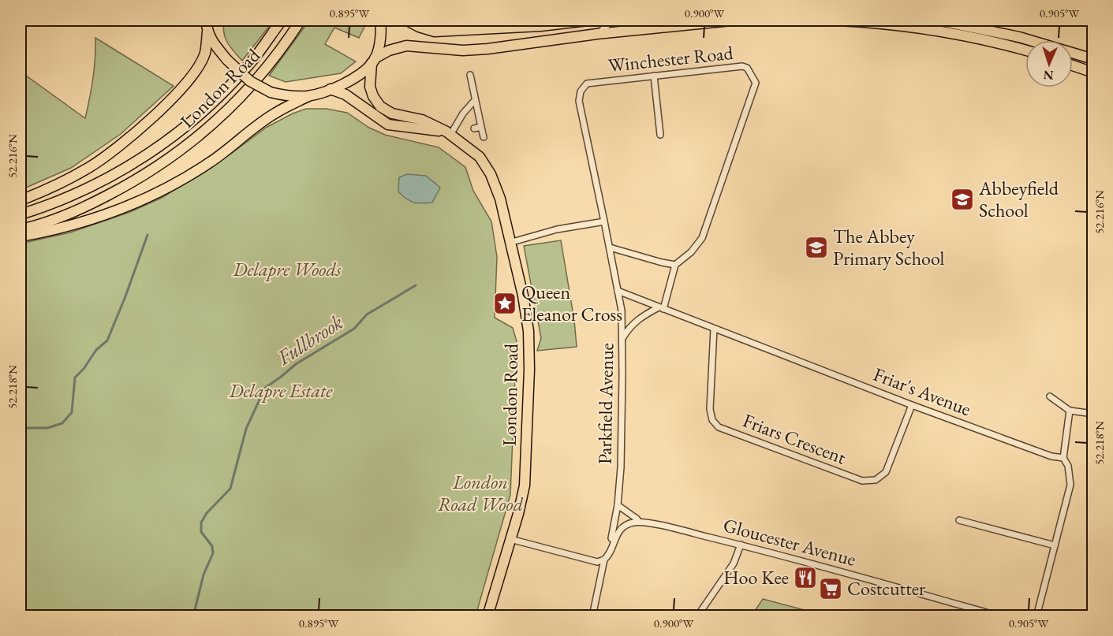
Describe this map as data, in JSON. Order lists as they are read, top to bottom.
{
  "streets": {
    "highway": ["London Road"],
    "street": [
      "Winchester Road",
      "Friar's Avenue",
      "Parkfield Avenue",
      "Friars Crescent",
      "Gloucester Avenue"
    ]
  },
  "crossings": [
    ["Winchester Road", "Parkfield Avenue"],
    ["Friar's Avenue", "Parkfield Avenue"],
    ["Friar's Avenue", "Friars Crescent"]
  ],
  "water": ["Fullbrook"],
  "parks": ["Delapre Woods", "Delapre Estate", "London Road Wood"],
  "places": {
    "school or university": ["Abbeyfield School", "The Abbey Primary School"],
    "place": ["Queen Eleanor Cross"],
    "restaurant": ["Hoo Kee"],
    "supermarket": ["Costcutter"]
  },
  "north": "bottom",
  "coordinates": [
    "0.895°W",
    "0.900°W",
    "0.905°W",
    "52.216°N",
    "52.218°N"
  ]
}
